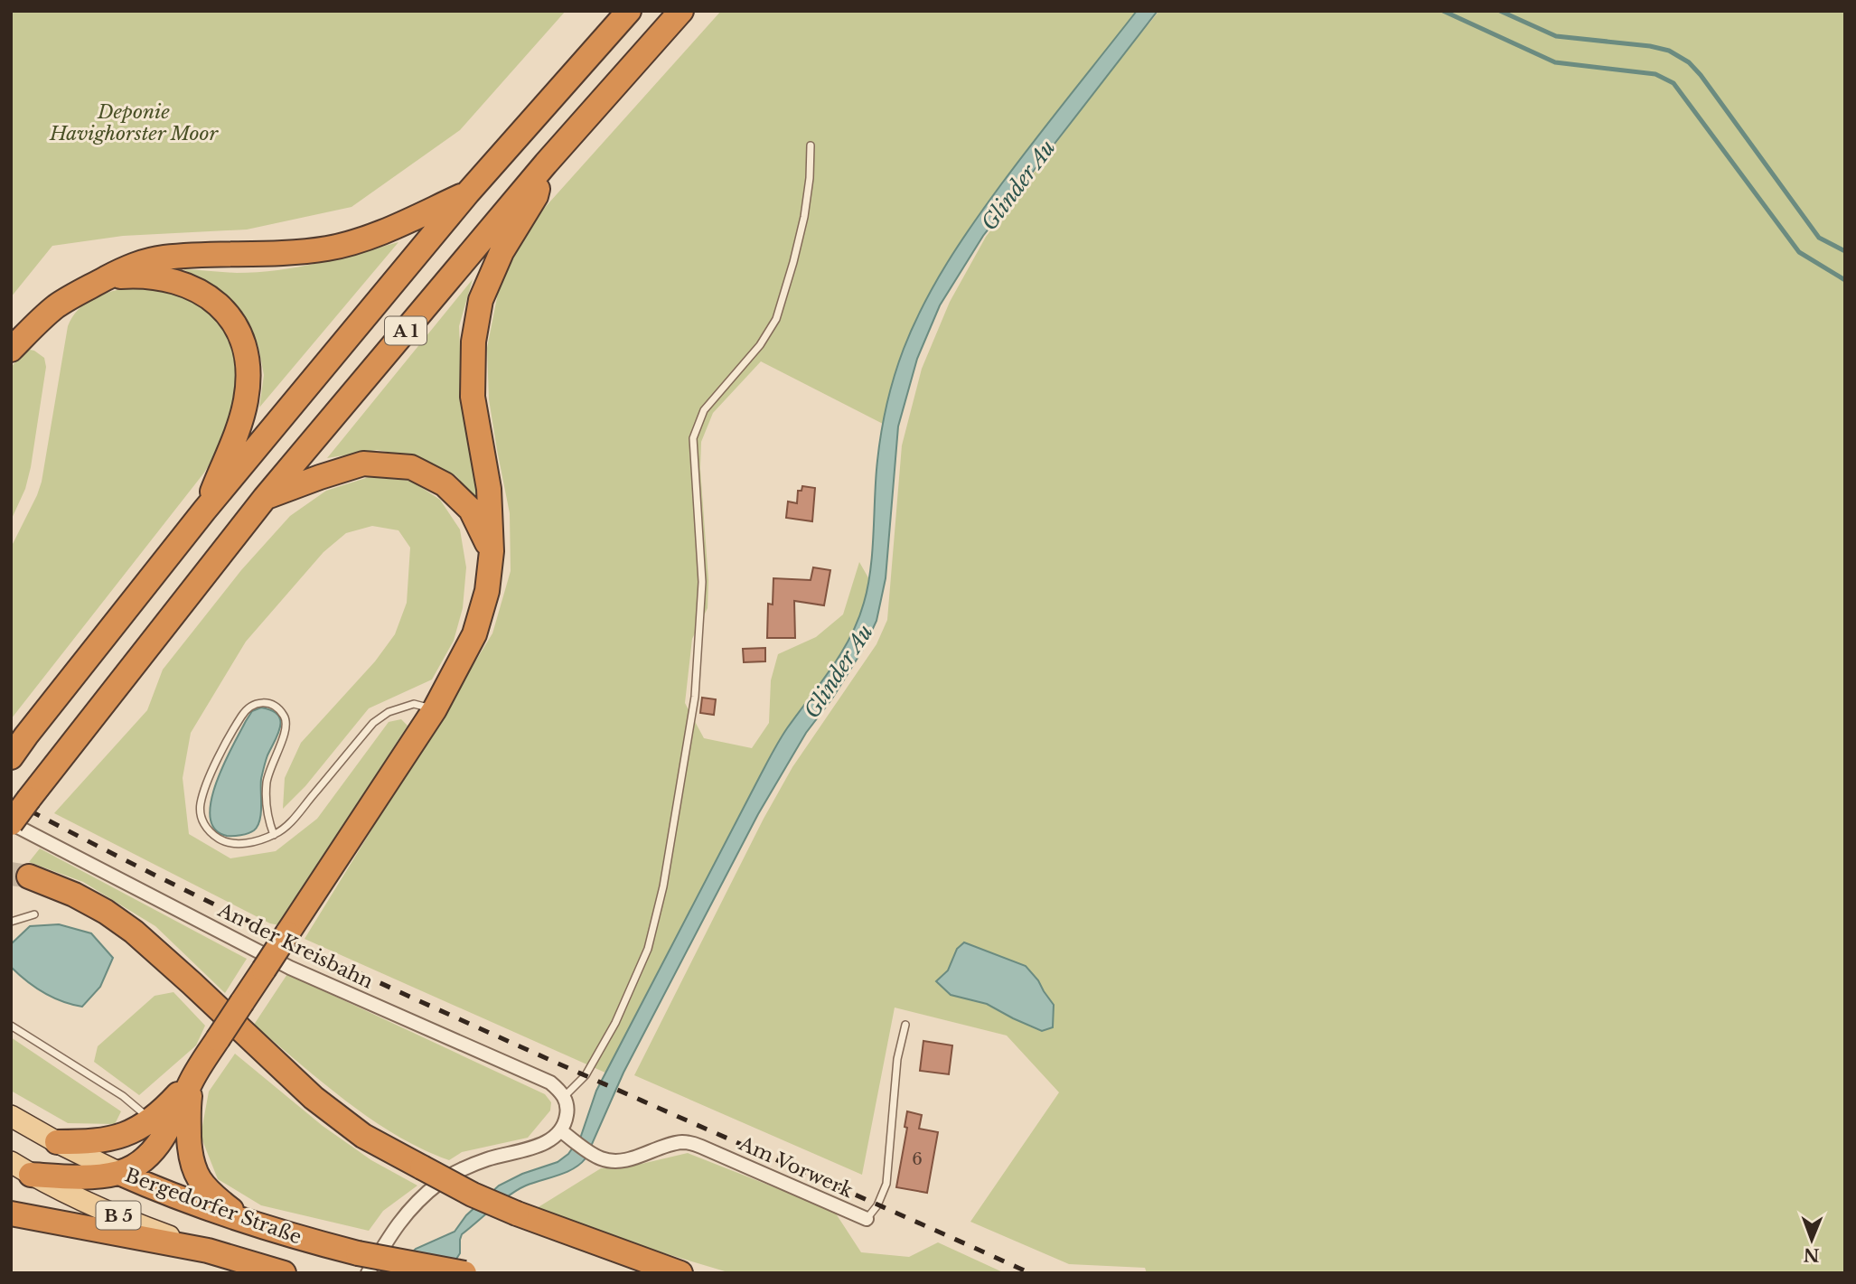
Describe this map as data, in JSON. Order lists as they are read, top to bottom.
{
  "streets": {
    "highway": ["A 1", "Bergedorfer Straße", "B 5"],
    "street": ["An der Kreisbahn", "Am Vorwerk"]
  },
  "crossings": [
    ["A 1", "An der Kreisbahn"]
  ],
  "water": ["Glinder Au"],
  "parks": ["Deponie Havighorster Moor"],
  "house_numbers": ["6"],
  "north": "bottom"
}
